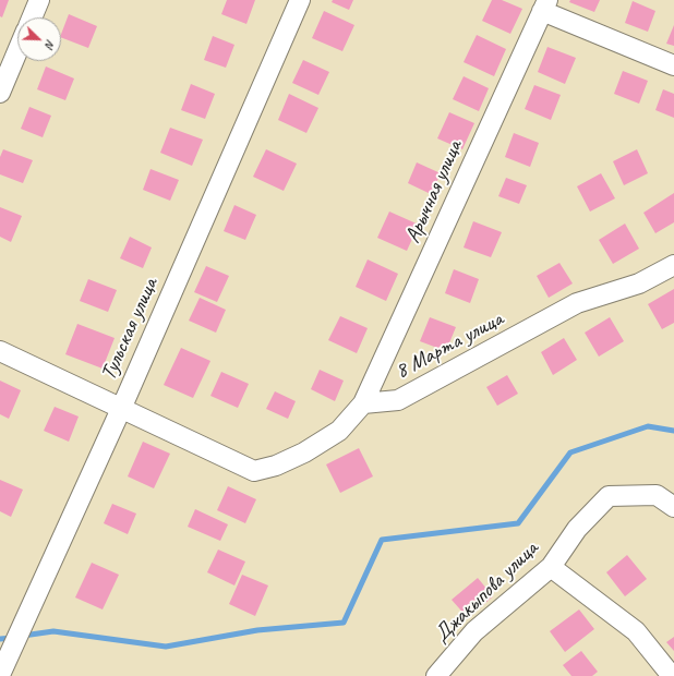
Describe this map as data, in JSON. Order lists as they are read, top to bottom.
{
  "streets": {
    "street": [
      "Арычная улица",
      "Тульская улица",
      "8 Марта улица",
      "Джакыпова улица"
    ]
  },
  "crossings": [
    ["Арычная улица", "8 Марта улица"]
  ],
  "north": "bottom right"
}
